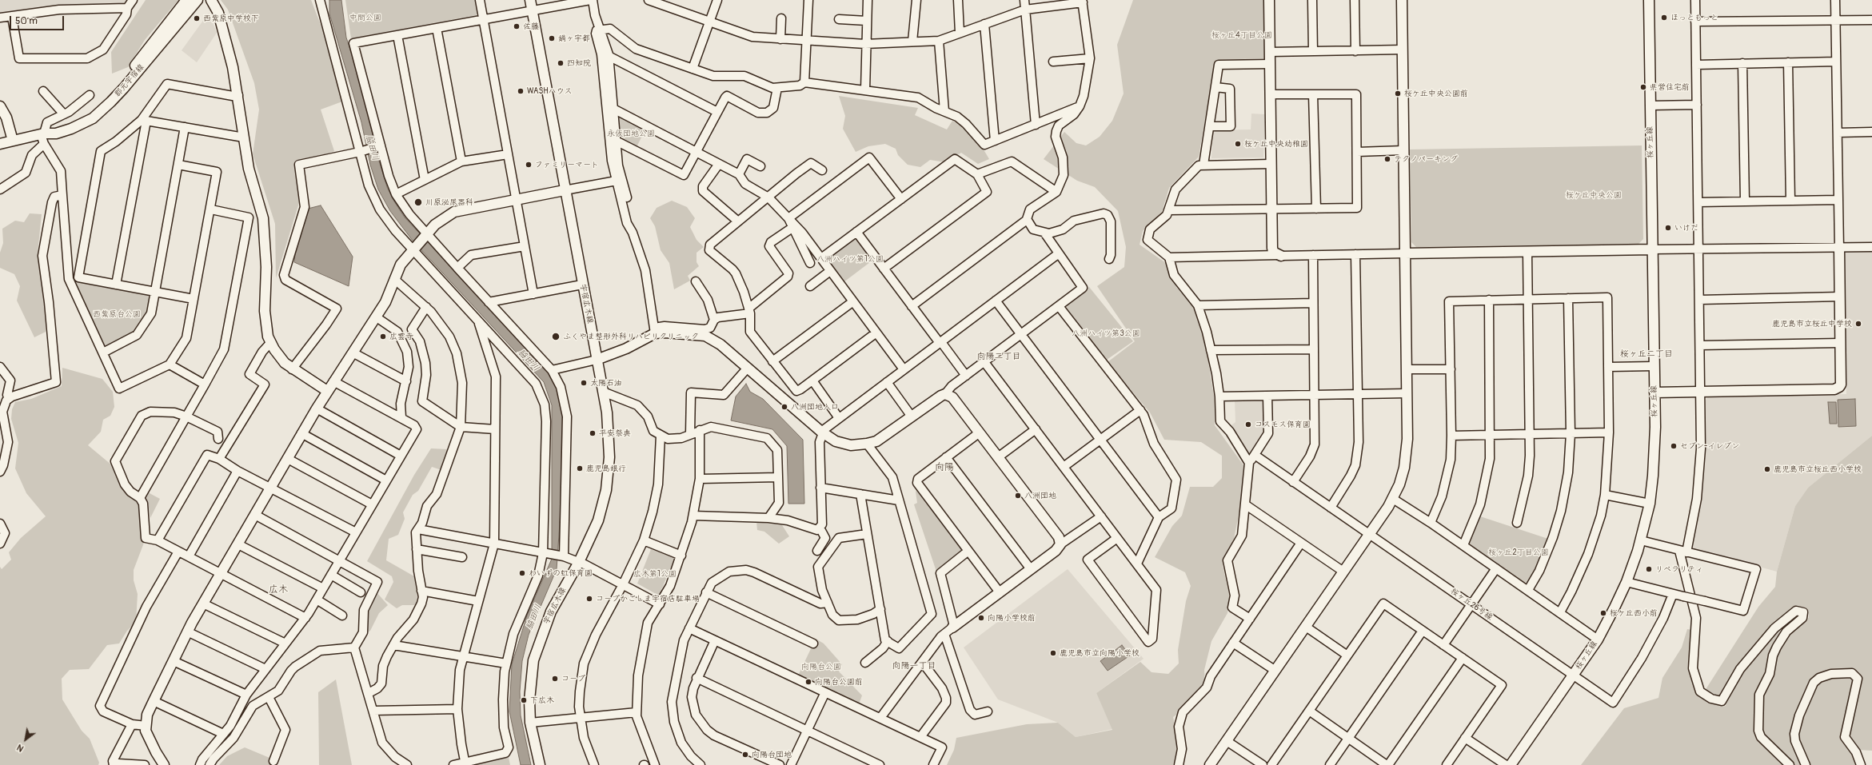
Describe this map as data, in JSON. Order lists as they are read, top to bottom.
{
  "streets": {
    "street": [
      "郡元宇宿線",
      "桜ヶ丘線",
      "宇宿広木線",
      "桜ヶ丘26号線"
    ]
  },
  "crossings": [
    ["桜ヶ丘線", "桜ヶ丘26号線"]
  ],
  "districts": [
    "桜ヶ丘二丁目",
    "向陽二丁目",
    "向陽",
    "広木",
    "向陽一丁目"
  ],
  "water": ["脇田川"],
  "parks": [
    "中間公園",
    "桜ヶ丘4丁目公園",
    "永仮団地公園",
    "桜ケ丘中央公園",
    "八洲ハイツ第1公園",
    "西紫原台公園",
    "八洲ハイツ第3公園",
    "桜ヶ丘2丁目公園",
    "広木第1公園",
    "向陽台公園"
  ],
  "places": [
    "ほっともっと",
    "西紫原中学校下",
    "佐藤",
    "鍋ヶ宇都",
    "四知院",
    "県営住宅前",
    "WASHハウス",
    "桜ケ丘中央公園前",
    "桜ケ丘中央幼稚園",
    "テクノパーキング",
    "ファミリーマート",
    "川原泌尿器科",
    "いけだ",
    "鹿児島市立桜丘中学校",
    "広雲寺",
    "ふくやま整形外科リハビリクリニック",
    "太陽石油",
    "八洲団地入口",
    "コスモス保育園",
    "平安祭典",
    "セブン-イレブン",
    "鹿児島銀行",
    "鹿児島市立桜丘西小学校",
    "八洲団地",
    "リベラリティ",
    "わいずの虹保育園",
    "コープかごしま宇宿店駐車場",
    "桜ケ丘西小前",
    "向陽小学校前",
    "鹿児島市立向陽小学校",
    "コープ",
    "向陽台公園前",
    "下広木",
    "向陽台団地"
  ],
  "scale_bar": "50 m",
  "north": "bottom left"
}
